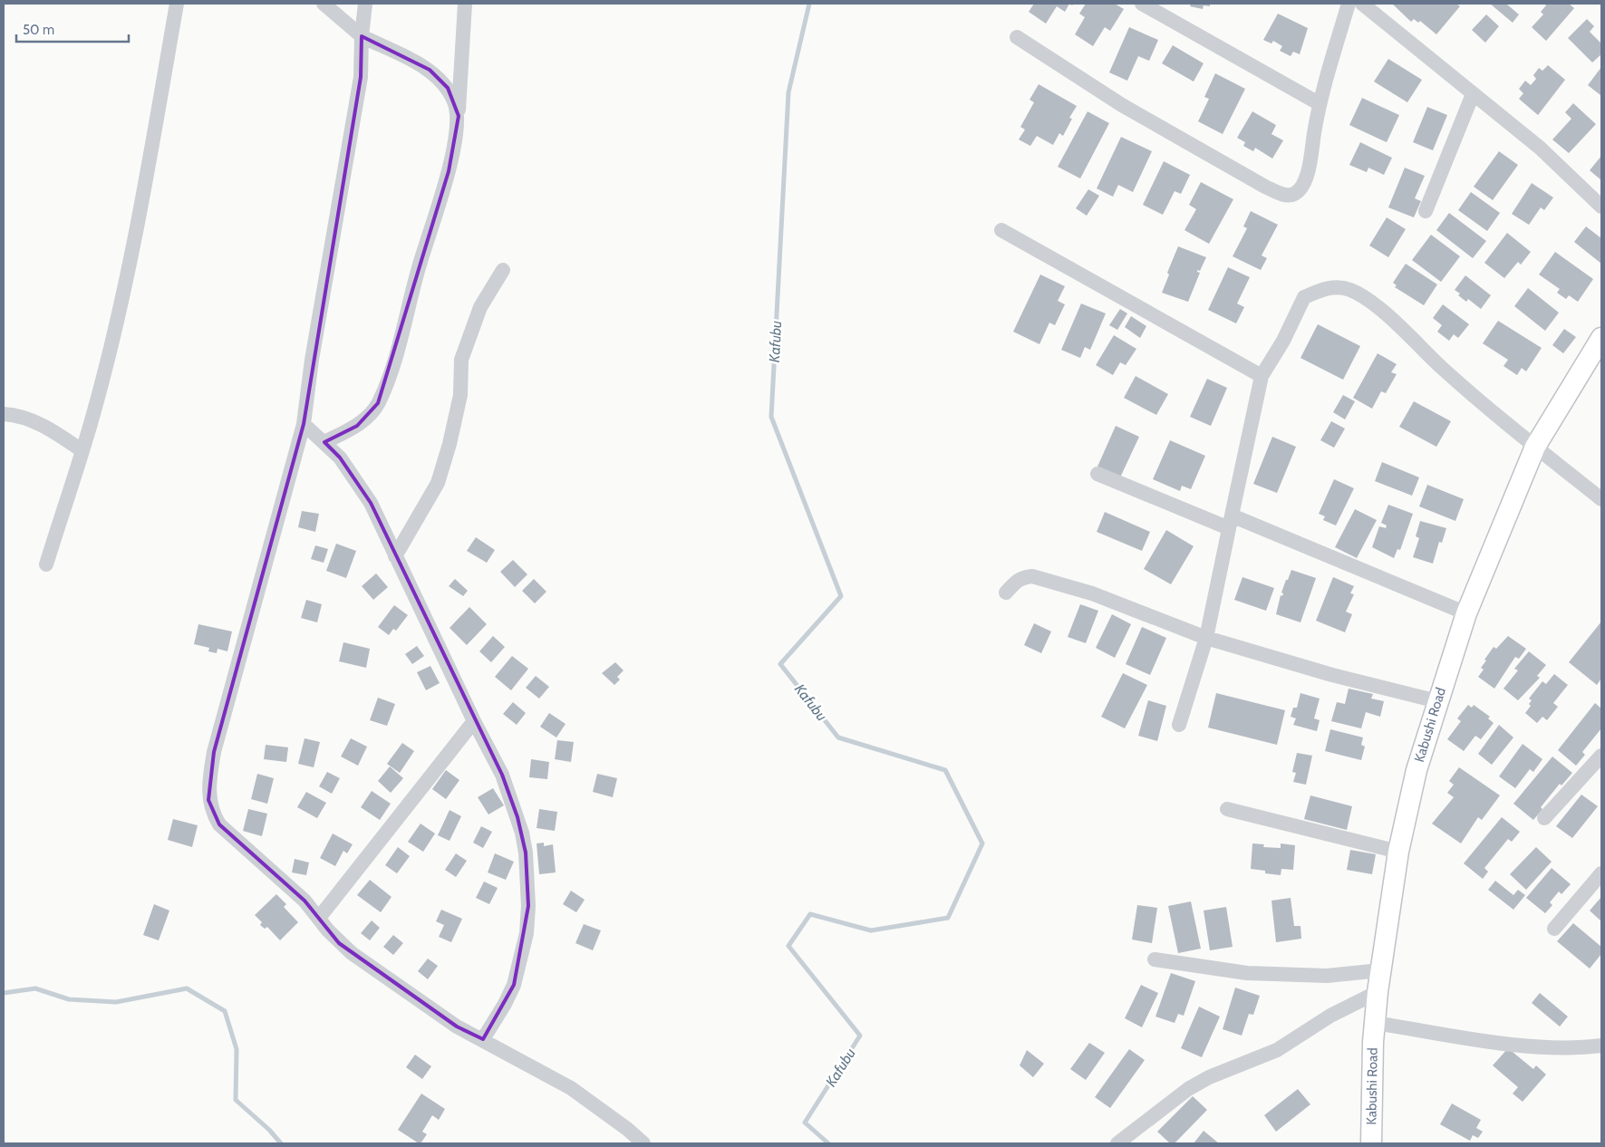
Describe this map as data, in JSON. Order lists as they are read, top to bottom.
{
  "streets": {
    "main road": ["Kabushi Road"]
  },
  "water": ["Kafubu"],
  "scale_bar": "50 m"
}
